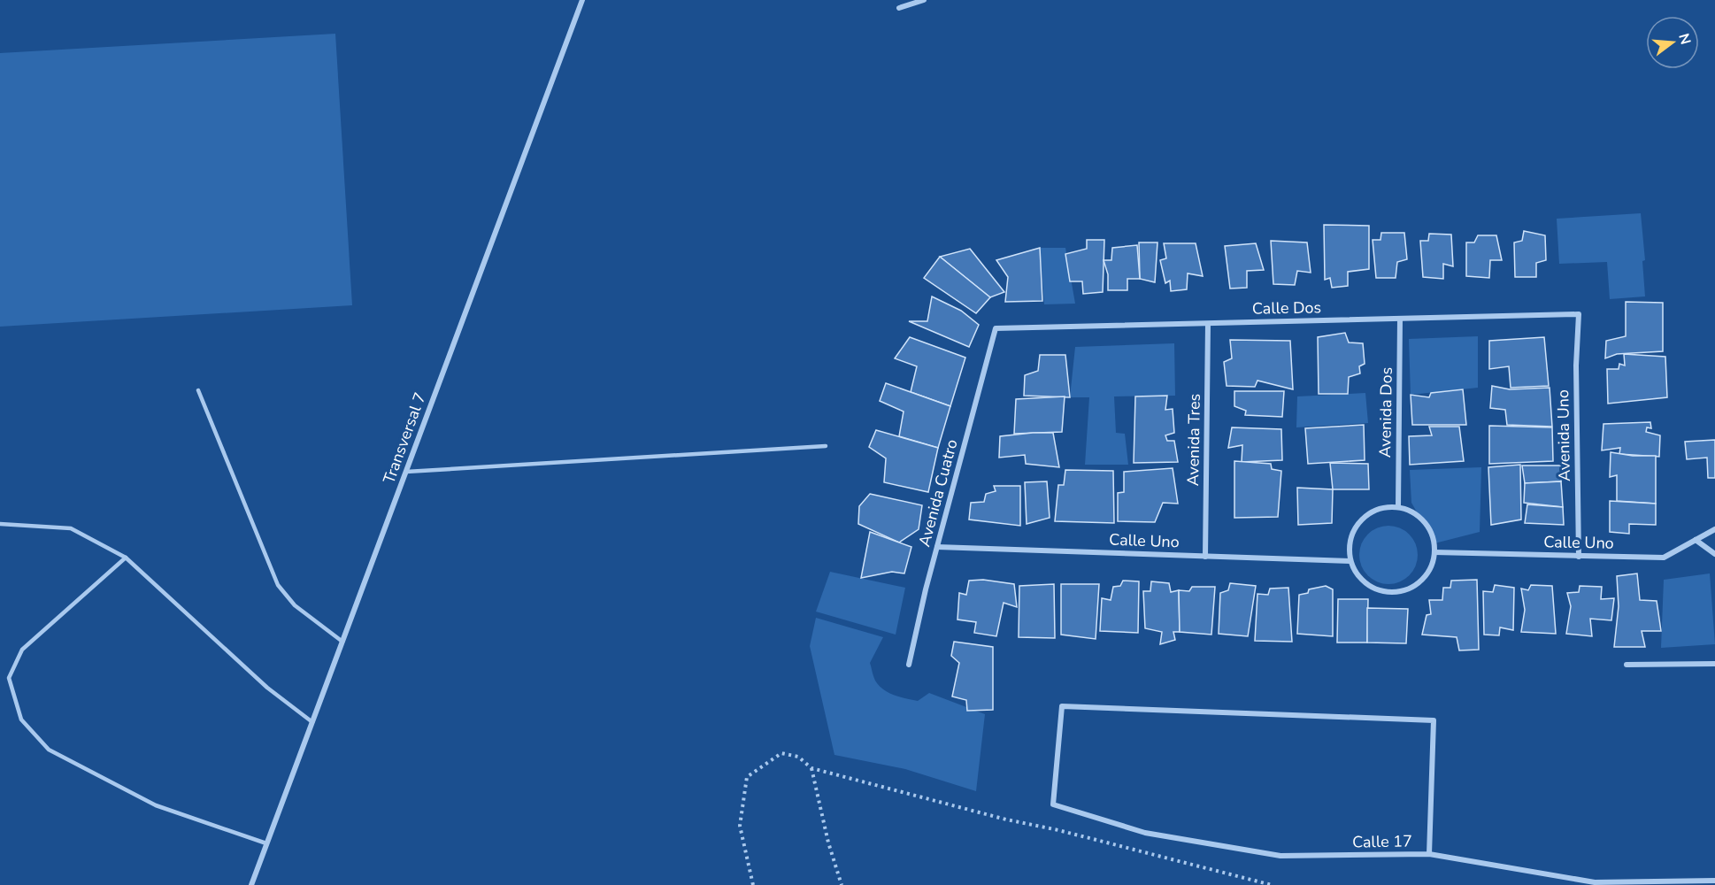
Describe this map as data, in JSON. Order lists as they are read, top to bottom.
{
  "streets": {
    "street": [
      "Calle Dos",
      "Avenida Dos",
      "Avenida Uno",
      "Transversal 7",
      "Avenida Tres",
      "Avenida Cuatro",
      "Calle Uno",
      "Calle 17"
    ]
  },
  "crossings": [
    ["Calle Dos", "Avenida Dos"],
    ["Calle Dos", "Avenida Uno"],
    ["Calle Dos", "Avenida Tres"],
    ["Calle Dos", "Avenida Cuatro"],
    ["Avenida Dos", "Calle Uno"],
    ["Avenida Uno", "Calle Uno"],
    ["Avenida Tres", "Calle Uno"],
    ["Avenida Cuatro", "Calle Uno"]
  ],
  "north": "right"
}
